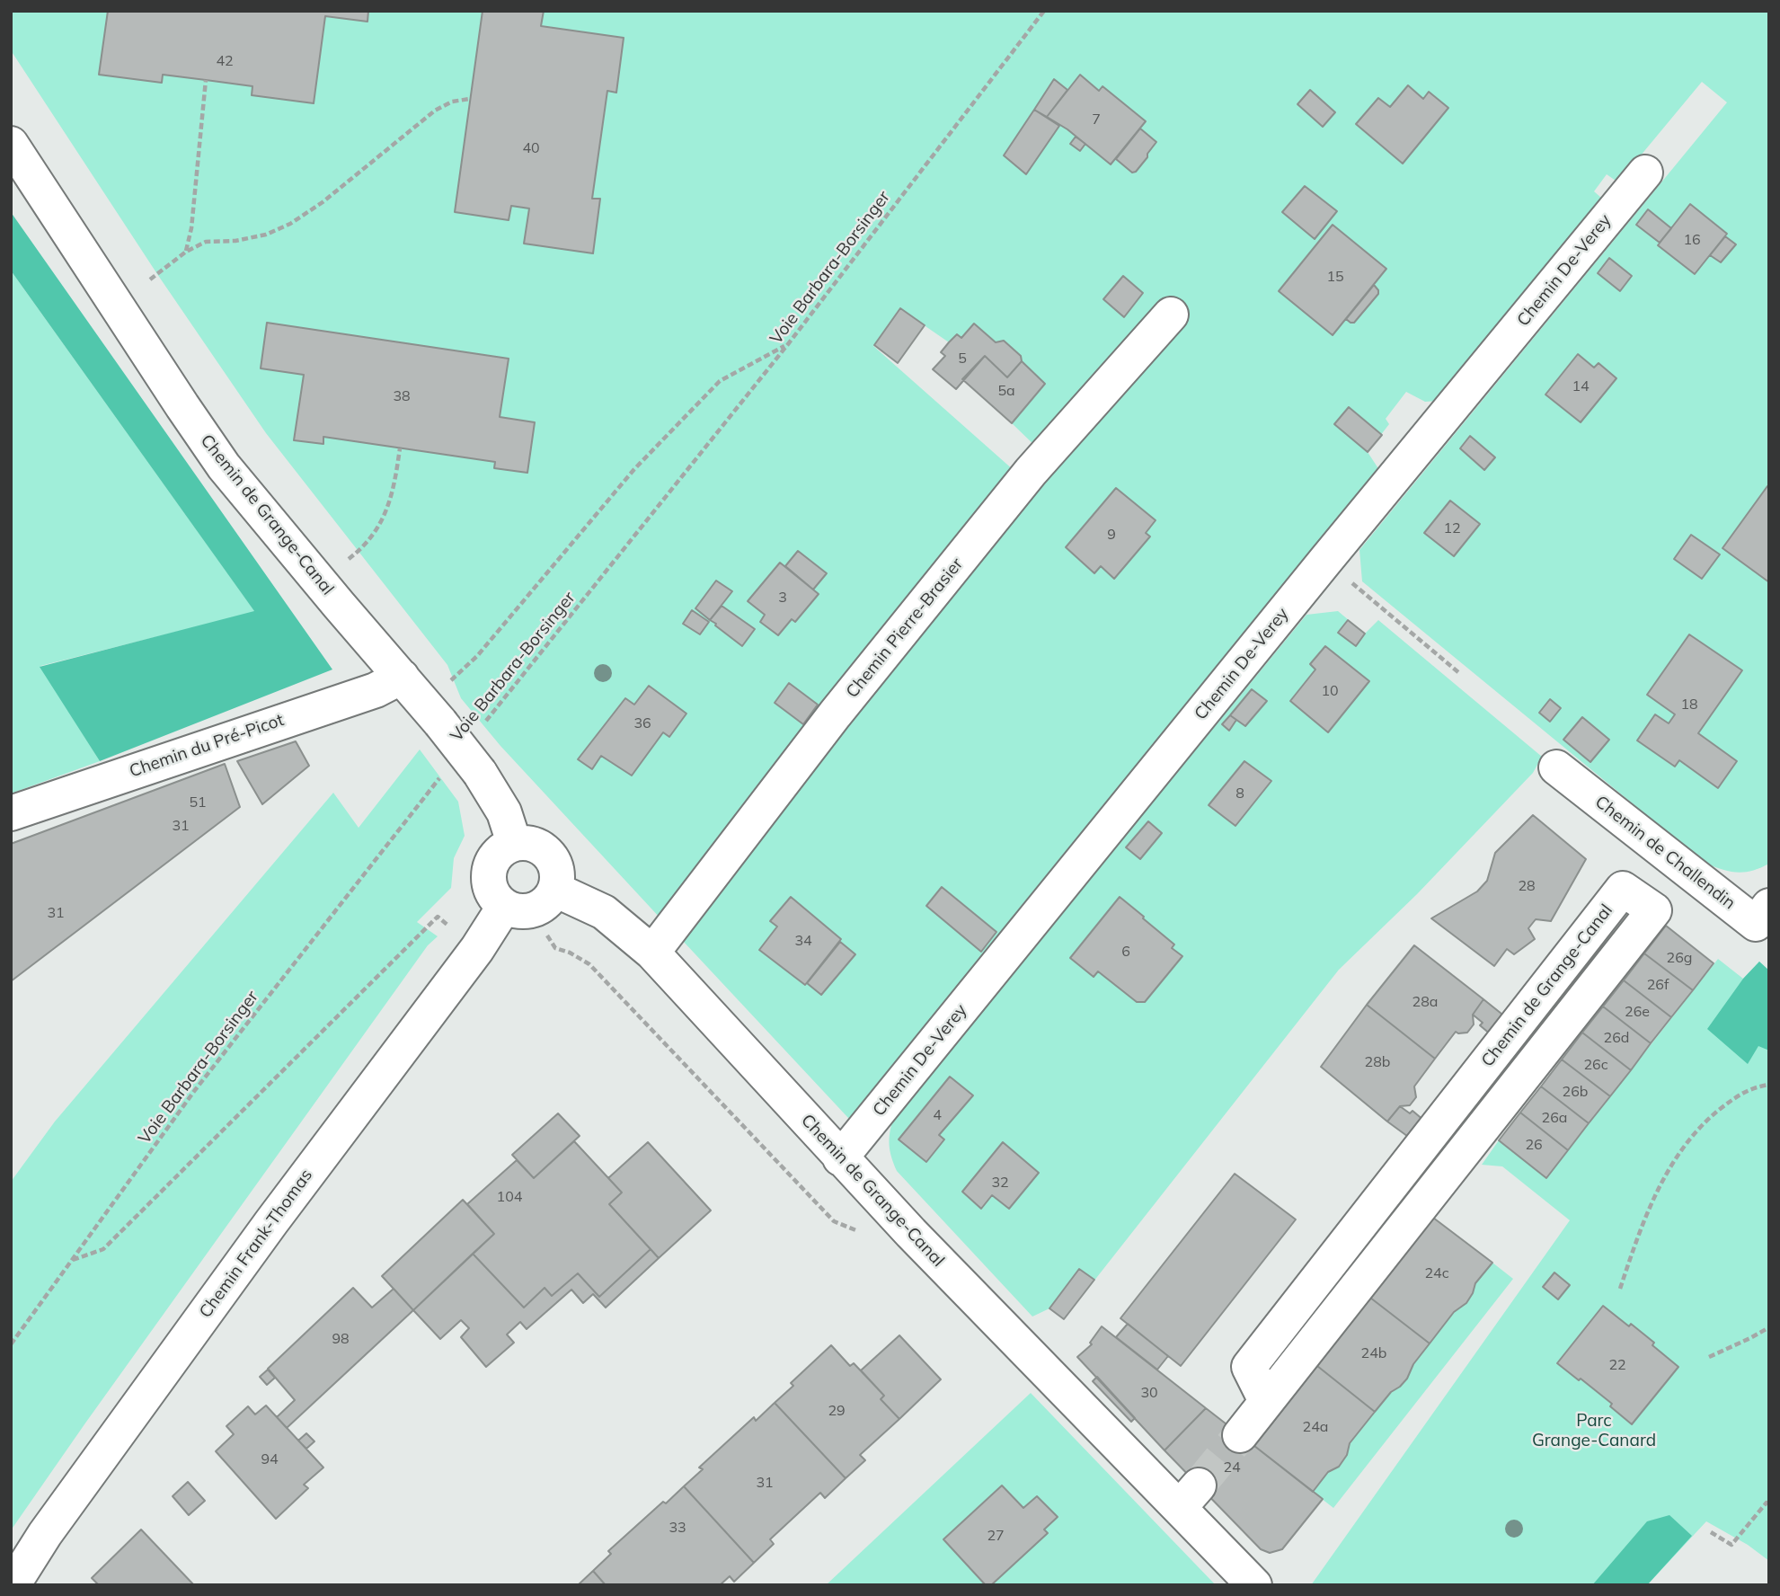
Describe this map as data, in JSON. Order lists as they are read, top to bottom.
{
  "streets": {
    "street": [
      "Chemin De-Verey",
      "Chemin de Grange-Canal",
      "Chemin Pierre-Brasier",
      "Chemin du Pré-Picot",
      "Chemin de Challendin",
      "Chemin Frank-Thomas"
    ],
    "path": ["Voie Barbara-Borsinger"]
  },
  "crossings": [
    ["Chemin De-Verey", "Chemin de Grange-Canal"],
    ["Chemin de Grange-Canal", "Chemin Pierre-Brasier"],
    ["Chemin de Grange-Canal", "Chemin du Pré-Picot"],
    ["Chemin de Grange-Canal", "Chemin Frank-Thomas"]
  ],
  "parks": ["Parc Grange-Canard"],
  "house_numbers": [
    "42",
    "7",
    "40",
    "16",
    "15",
    "5",
    "14",
    "5a",
    "38",
    "12",
    "9",
    "3",
    "10",
    "18",
    "36",
    "8",
    "51",
    "31",
    "28",
    "31",
    "34",
    "6",
    "26g",
    "26f",
    "28a",
    "26e",
    "26d",
    "28b",
    "26c",
    "26b",
    "4",
    "26a",
    "26",
    "32",
    "104",
    "24c",
    "98",
    "24b",
    "22",
    "30",
    "29",
    "24a",
    "94",
    "24",
    "31",
    "33",
    "27"
  ]
}
